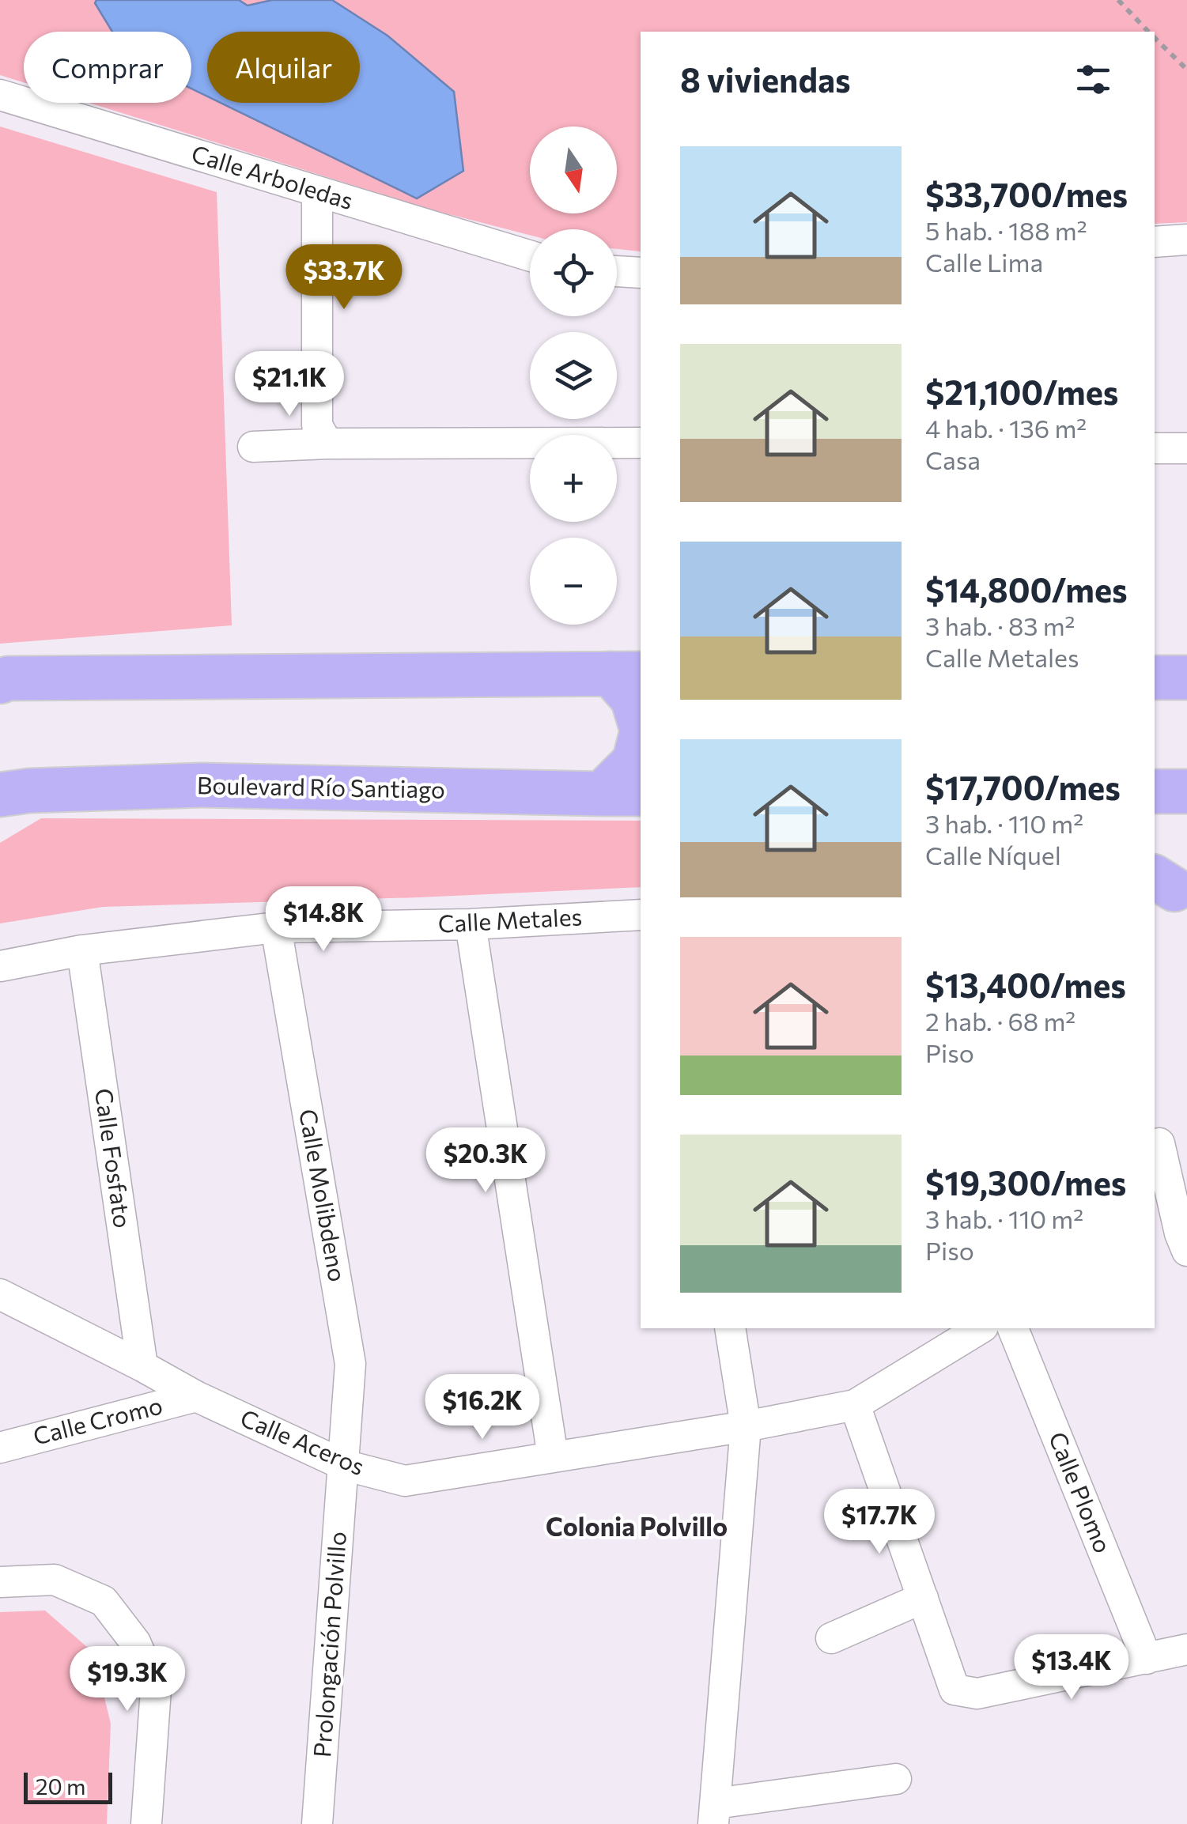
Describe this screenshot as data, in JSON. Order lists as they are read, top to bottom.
{
  "streets": {
    "main road": ["Boulevard Río Santiago"],
    "street": [
      "Calle Arboledas",
      "Calle Metales",
      "Calle Fosfato",
      "Calle Molibdeno",
      "Calle Cromo",
      "Calle Aceros",
      "Calle Plomo",
      "Prolongación Polvillo"
    ]
  },
  "crossings": [
    ["Calle Metales", "Calle Fosfato"],
    ["Calle Metales", "Calle Molibdeno"],
    ["Calle Fosfato", "Calle Aceros"],
    ["Calle Molibdeno", "Calle Aceros"],
    ["Calle Molibdeno", "Prolongación Polvillo"],
    ["Calle Cromo", "Calle Aceros"],
    ["Calle Aceros", "Prolongación Polvillo"]
  ],
  "districts": ["Colonia Polvillo"],
  "scale_bar": "20 m",
  "north": "bottom",
  "page": {
    "chip": ["Comprar", "Alquilar"],
    "heading": "8 viviendas",
    "map_buttons": ["+", "−"],
    "list": [
      {
        "name": "$33,700/mes",
        "note": "5 hab. · 188 m² · Calle Lima"
      },
      {
        "name": "$21,100/mes",
        "note": "4 hab. · 136 m² · Casa"
      },
      {
        "name": "$14,800/mes",
        "note": "3 hab. · 83 m² · Calle Metales"
      },
      {
        "name": "$17,700/mes",
        "note": "3 hab. · 110 m² · Calle Níquel"
      },
      {
        "name": "$13,400/mes",
        "note": "2 hab. · 68 m² · Piso"
      },
      {
        "name": "$19,300/mes",
        "note": "3 hab. · 110 m² · Piso"
      }
    ],
    "price": [
      "$33.7K",
      "$21.1K",
      "$14.8K",
      "$20.3K",
      "$16.2K",
      "$17.7K",
      "$13.4K",
      "$19.3K"
    ],
    "scale": "20 m"
  }
}
